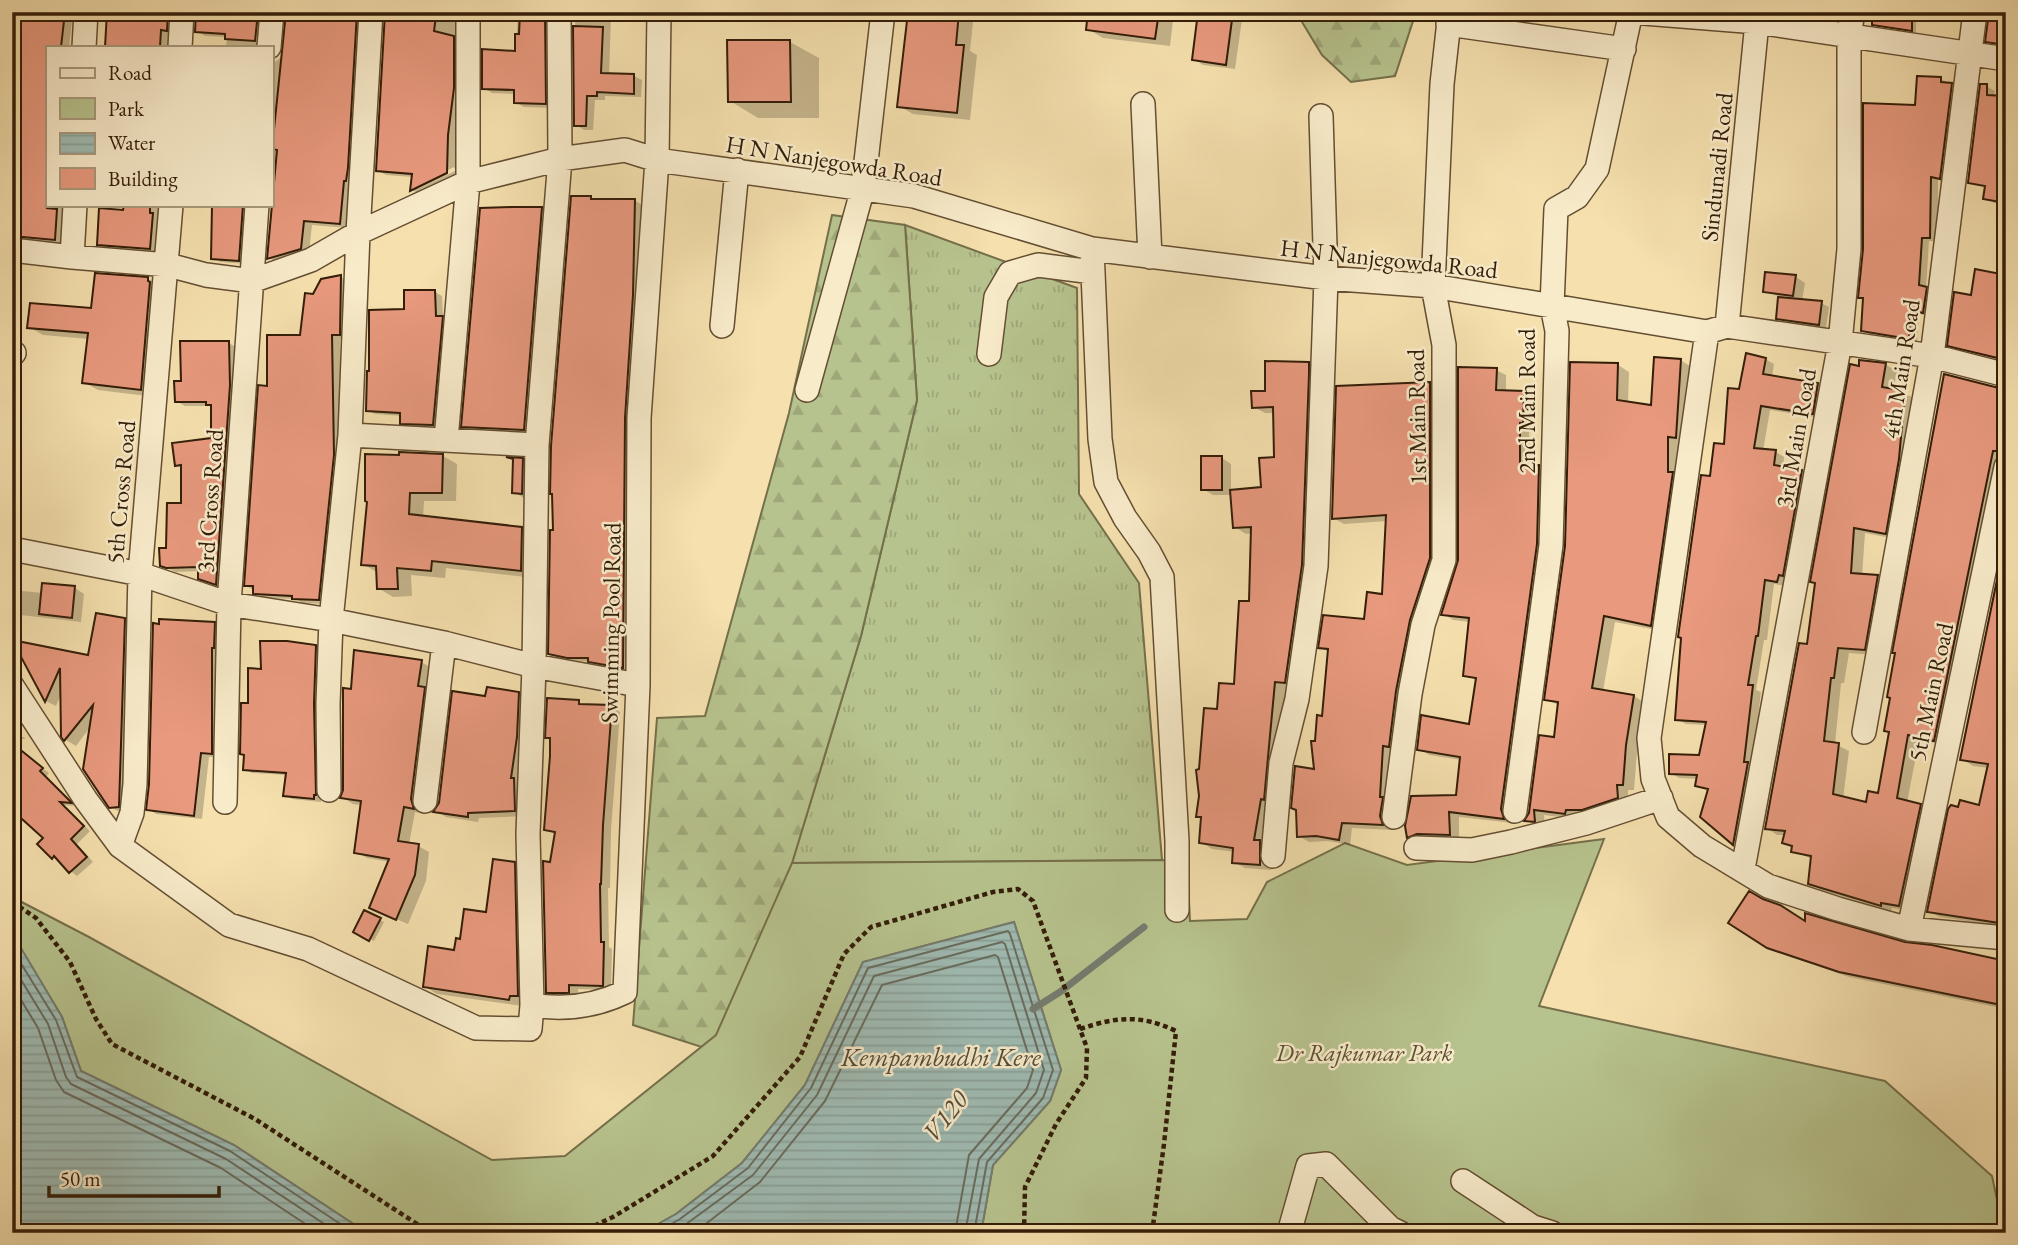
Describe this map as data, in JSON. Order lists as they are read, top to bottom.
{
  "streets": {
    "street": [
      "H N Nanjegowda Road",
      "Sindunadi Road",
      "4th Main Road",
      "2nd Main Road",
      "1st Main Road",
      "3rd Main Road",
      "5th Cross Road",
      "3rd Cross Road",
      "Swimming Pool Road",
      "5th Main Road"
    ]
  },
  "crossings": [
    ["H N Nanjegowda Road", "Sindunadi Road"],
    ["H N Nanjegowda Road", "4th Main Road"],
    ["H N Nanjegowda Road", "2nd Main Road"],
    ["H N Nanjegowda Road", "1st Main Road"],
    ["H N Nanjegowda Road", "3rd Main Road"],
    ["H N Nanjegowda Road", "5th Cross Road"],
    ["H N Nanjegowda Road", "3rd Cross Road"],
    ["H N Nanjegowda Road", "Swimming Pool Road"]
  ],
  "water": ["Kempambudhi Kere", "V120"],
  "parks": ["Dr Rajkumar Park"],
  "legend": [
    "Road",
    "Park",
    "Water",
    "Building"
  ],
  "scale_bar": "50 m"
}
